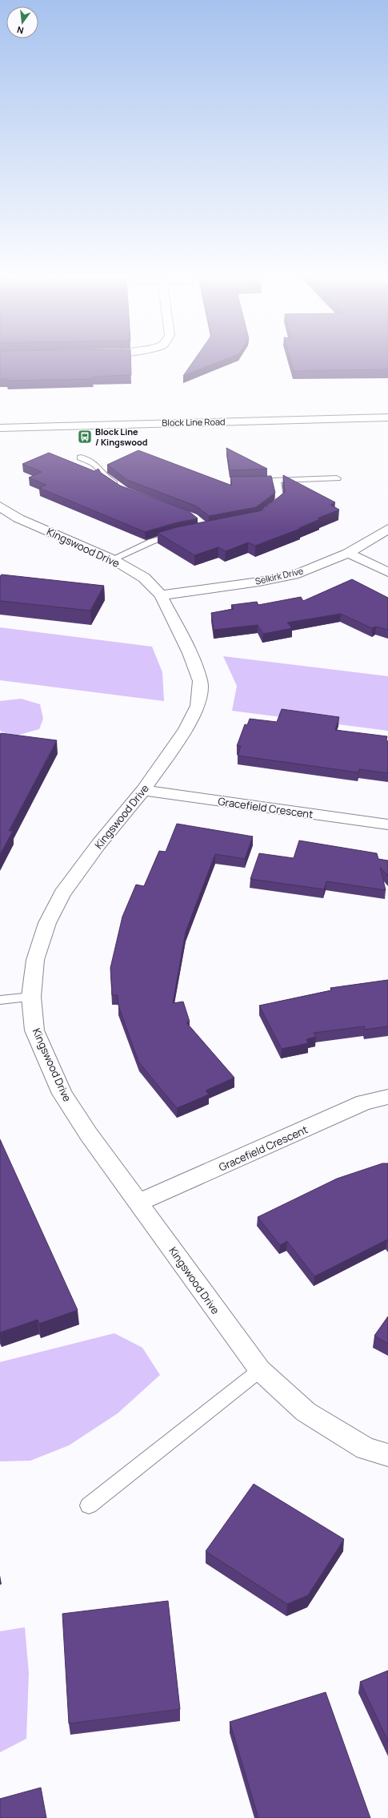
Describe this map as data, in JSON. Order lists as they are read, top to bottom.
{
  "streets": {
    "street": [
      "Block Line Road",
      "Kingswood Drive",
      "Selkirk Drive",
      "Gracefield Crescent"
    ]
  },
  "crossings": [
    ["Kingswood Drive", "Selkirk Drive"],
    ["Kingswood Drive", "Gracefield Crescent"]
  ],
  "places": {
    "bus stop": ["Block Line / Kingswood"]
  },
  "north": "bottom"
}
